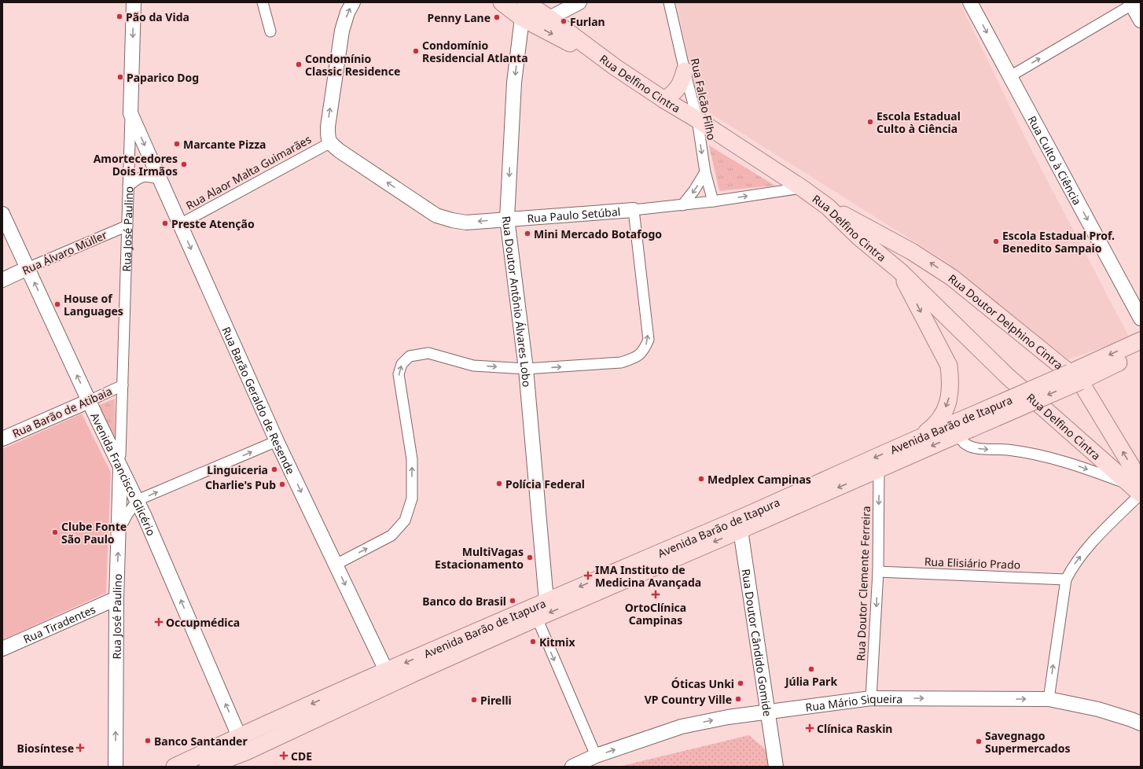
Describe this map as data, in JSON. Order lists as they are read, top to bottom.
{
  "streets": {
    "main road": ["Rua Delfino Cintra", "Rua Doutor Delphino Cintra", "Avenida Barão de Itapura"],
    "street": [
      "Rua Falcão Filho",
      "Rua Culto à Ciência",
      "Rua Alaor Malta Guimarães",
      "Rua Paulo Setúbal",
      "Rua José Paulino",
      "Rua Álvaro Müller",
      "Rua Doutor Antônio Álvares Lobo",
      "Rua Barão Geraldo de Resende",
      "Rua Barão de Atibaia",
      "Avenida Francisco Glicério",
      "Rua Elisiário Prado",
      "Rua Doutor Clemente Ferreira",
      "Rua Tiradentes",
      "Rua Doutor Cândido Gomide",
      "Rua Mário Siqueira"
    ]
  },
  "crossings": [
    ["Rua Delfino Cintra", "Rua Falcão Filho"],
    ["Rua Delfino Cintra", "Rua Paulo Setúbal"],
    ["Rua Delfino Cintra", "Rua Doutor Antônio Álvares Lobo"],
    ["Rua Delfino Cintra", "Rua Doutor Delphino Cintra"],
    ["Rua Falcão Filho", "Rua Paulo Setúbal"],
    ["Rua Alaor Malta Guimarães", "Rua Paulo Setúbal"],
    ["Rua Alaor Malta Guimarães", "Rua Barão Geraldo de Resende"],
    ["Rua Paulo Setúbal", "Rua Doutor Antônio Álvares Lobo"],
    ["Rua José Paulino", "Rua Álvaro Müller"],
    ["Rua José Paulino", "Rua Barão Geraldo de Resende"],
    ["Rua José Paulino", "Rua Barão de Atibaia"],
    ["Rua José Paulino", "Avenida Francisco Glicério"],
    ["Rua José Paulino", "Rua Tiradentes"],
    ["Rua Álvaro Müller", "Avenida Francisco Glicério"],
    ["Rua Doutor Antônio Álvares Lobo", "Avenida Barão de Itapura"],
    ["Rua Doutor Delphino Cintra", "Avenida Barão de Itapura"],
    ["Rua Barão Geraldo de Resende", "Avenida Barão de Itapura"],
    ["Rua Barão de Atibaia", "Avenida Francisco Glicério"],
    ["Avenida Barão de Itapura", "Avenida Francisco Glicério"],
    ["Avenida Barão de Itapura", "Rua Doutor Clemente Ferreira"],
    ["Avenida Barão de Itapura", "Rua Doutor Cândido Gomide"],
    ["Rua Elisiário Prado", "Rua Doutor Clemente Ferreira"],
    ["Rua Doutor Clemente Ferreira", "Rua Mário Siqueira"],
    ["Rua Doutor Cândido Gomide", "Rua Mário Siqueira"]
  ],
  "one_way": [
    "Rua Culto à Ciência",
    "Rua Doutor Delphino Cintra",
    "Rua Barão Geraldo de Resende",
    "Avenida Francisco Glicério",
    "Rua Doutor Clemente Ferreira",
    "Rua Mário Siqueira"
  ],
  "places": {
    "other": [
      "Pão da Vida",
      "Penny Lane",
      "Furlan",
      "Condomínio Residencial Atlanta",
      "Condomínio Classic Residence",
      "Paparico Dog",
      "Escola Estadual Culto à Ciência",
      "Marcante Pizza",
      "Amortecedores Dois Irmãos",
      "Preste Atenção",
      "Mini Mercado Botafogo",
      "Escola Estadual Prof. Benedito Sampaio",
      "House of Languages",
      "Linguiceria",
      "Medplex Campinas",
      "Polícia Federal",
      "Charlie's Pub",
      "Clube Fonte São Paulo",
      "MultiVagas Estacionamento",
      "Banco do Brasil",
      "Kitmix",
      "Júlia Park",
      "Óticas Unki",
      "VP Country Ville",
      "Pirelli",
      "Banco Santander",
      "Savegnago Supermercados"
    ],
    "health": [
      "IMA Instituto de Medicina Avançada",
      "OrtoClínica Campinas",
      "Occupmédica",
      "Clínica Raskin",
      "Biosíntese",
      "CDE"
    ]
  }
}
